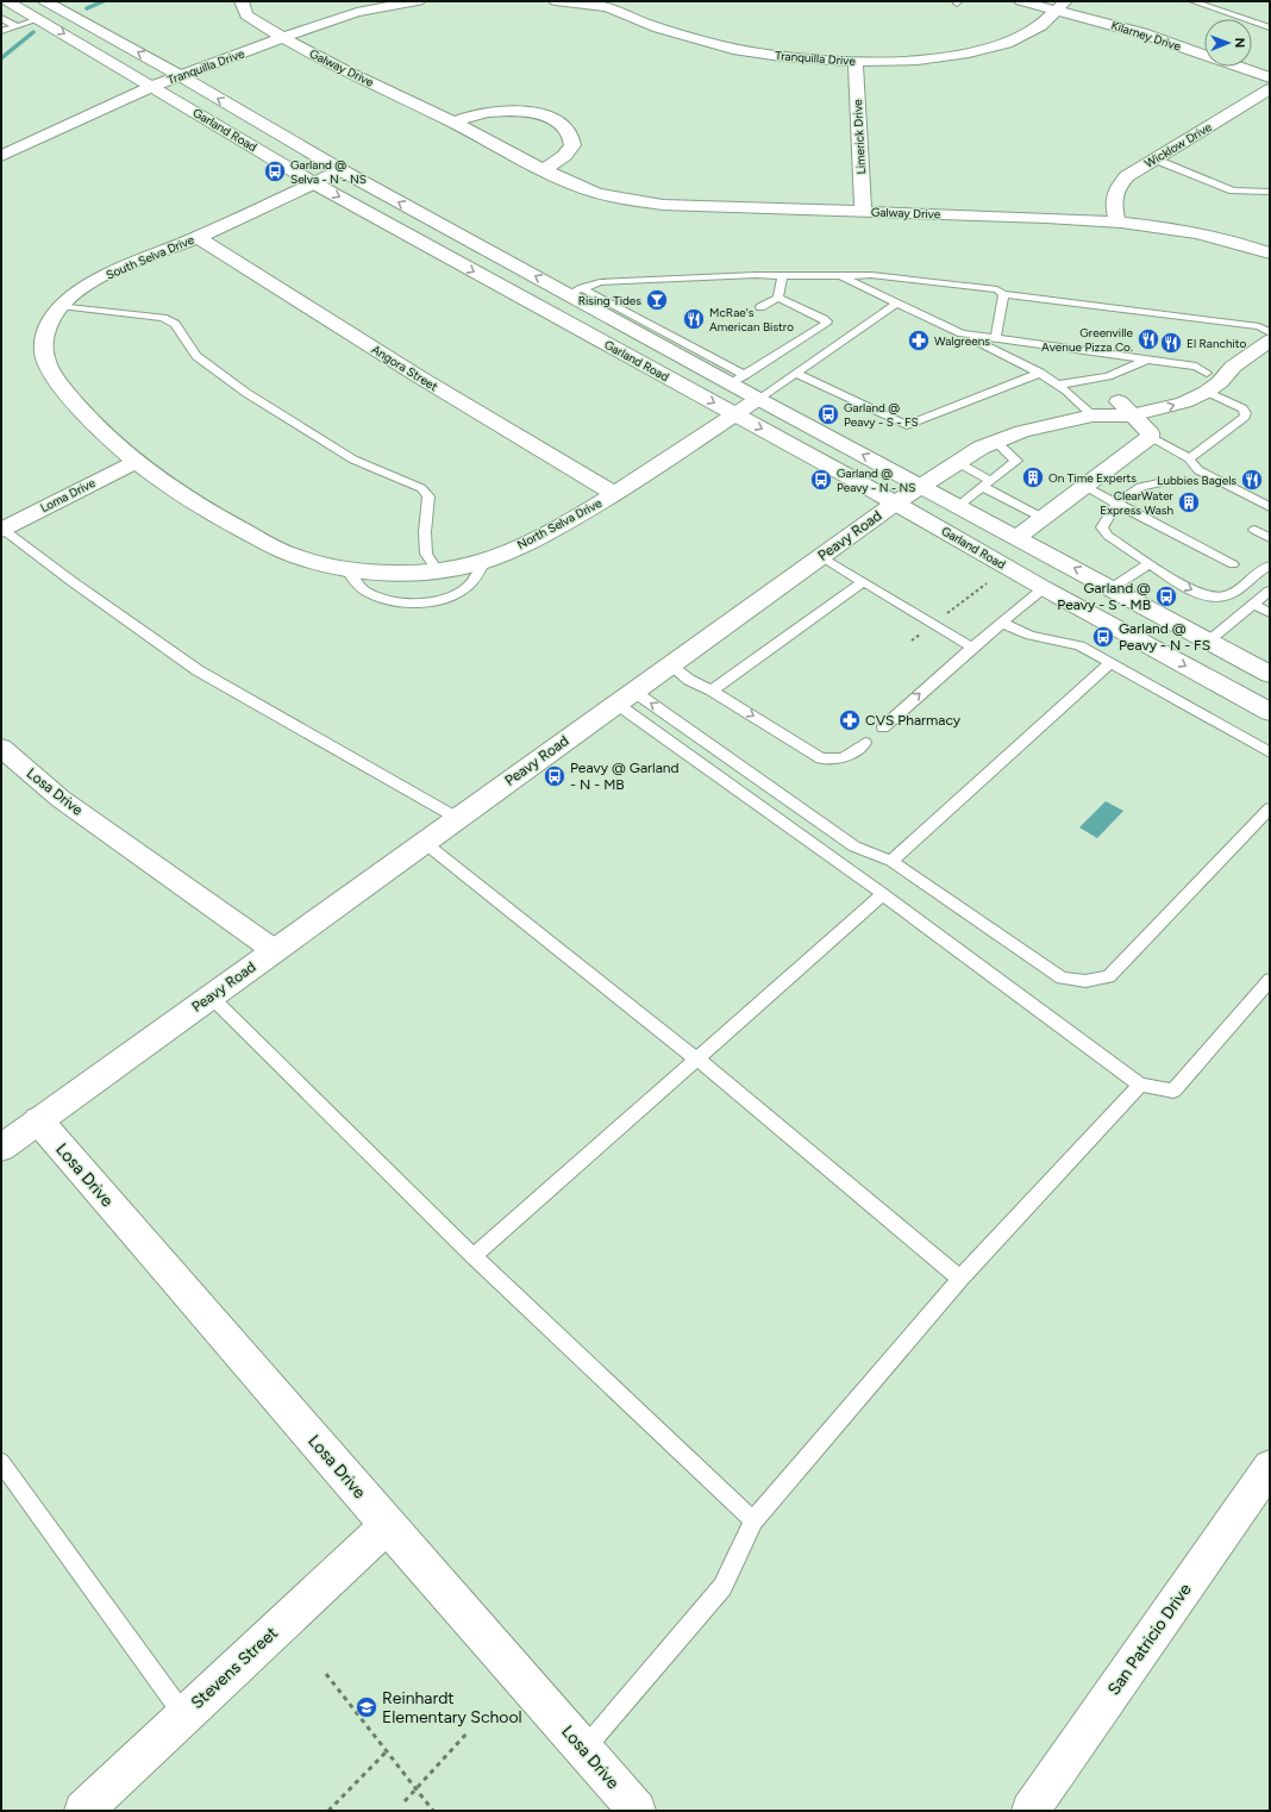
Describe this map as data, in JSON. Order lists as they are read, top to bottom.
{
  "streets": {
    "street": [
      "Kilarney Drive",
      "Tranquilla Drive",
      "Galway Drive",
      "Garland Road",
      "Limerick Drive",
      "Wicklow Drive",
      "South Selva Drive",
      "Angora Street",
      "Loma Drive",
      "North Selva Drive",
      "Peavy Road",
      "Losa Drive",
      "San Patricio Drive",
      "Stevens Street"
    ]
  },
  "crossings": [
    ["Kilarney Drive", "Tranquilla Drive"],
    ["Tranquilla Drive", "Galway Drive"],
    ["Tranquilla Drive", "Garland Road"],
    ["Tranquilla Drive", "Limerick Drive"],
    ["Galway Drive", "Limerick Drive"],
    ["Galway Drive", "Wicklow Drive"],
    ["Garland Road", "South Selva Drive"],
    ["Garland Road", "North Selva Drive"],
    ["Garland Road", "Peavy Road"],
    ["South Selva Drive", "Angora Street"],
    ["South Selva Drive", "Loma Drive"],
    ["South Selva Drive", "North Selva Drive"],
    ["Angora Street", "North Selva Drive"],
    ["Loma Drive", "North Selva Drive"],
    ["Peavy Road", "Losa Drive"],
    ["Losa Drive", "Stevens Street"]
  ],
  "places": {
    "bus stop": [
      "Garland @ Selva - N - NS",
      "Garland @ Peavy - S - FS",
      "Garland @ Peavy - N - NS",
      "Garland @ Peavy - S - MB",
      "Garland @ Peavy - N - FS",
      "Peavy @ Garland - N - MB"
    ],
    "bar": ["Rising Tides"],
    "restaurant": [
      "McRae's American Bistro",
      "Greenville Avenue Pizza Co.",
      "El Ranchito",
      "Lubbies Bagels"
    ],
    "pharmacy": ["Walgreens", "CVS Pharmacy"],
    "building": ["On Time Experts", "ClearWater Express Wash"],
    "school or university": ["Reinhardt Elementary School"]
  },
  "north": "right"
}
